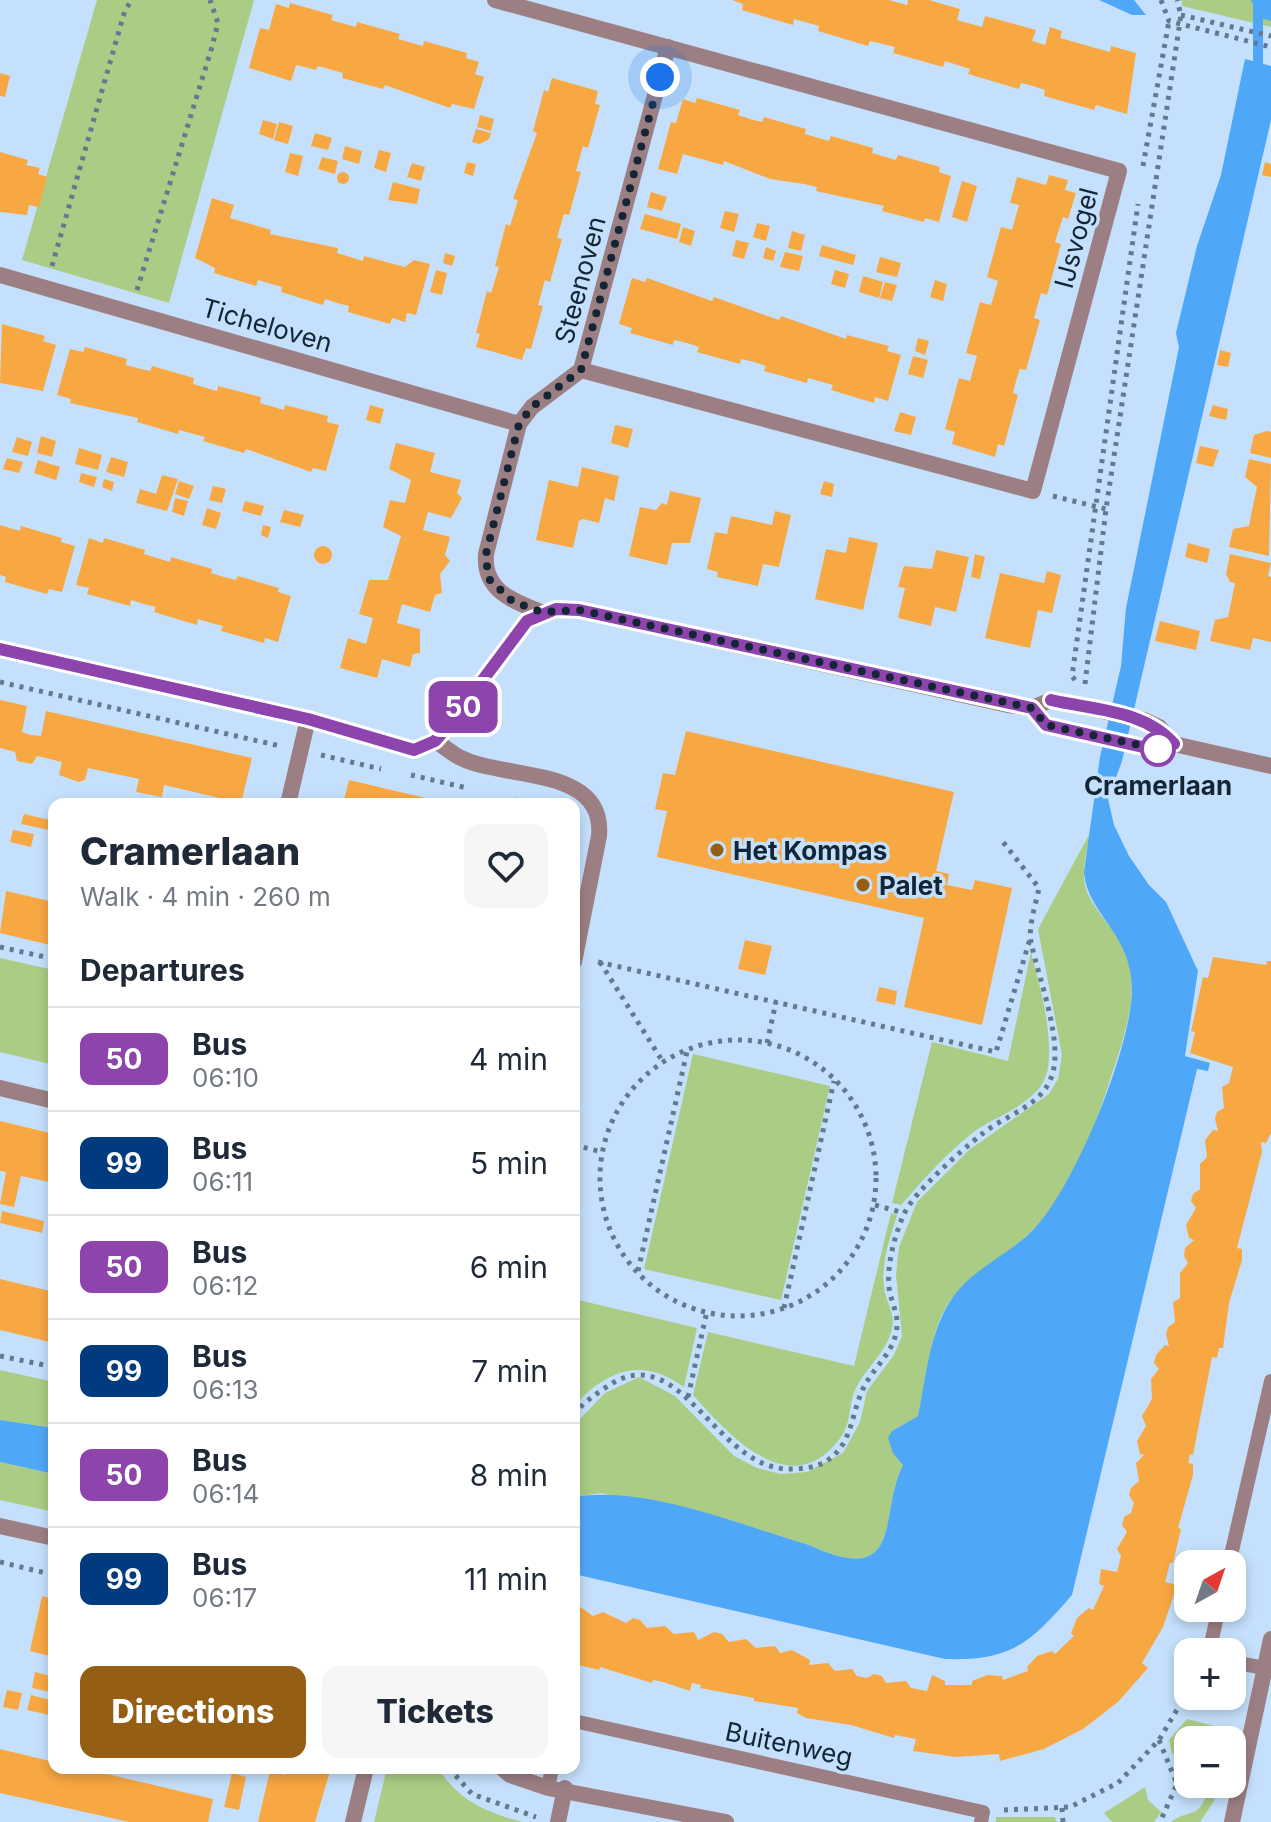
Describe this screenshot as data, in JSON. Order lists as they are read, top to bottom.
{
  "streets": {
    "street": ["IJsvogel", "Steenoven", "Ticheloven"],
    "lane": ["Buitenweg"]
  },
  "crossings": [
    ["IJsvogel", "Steenoven"],
    ["Steenoven", "Ticheloven"]
  ],
  "places": ["Cramerlaan", "Het Kompas", "Palet"],
  "lines": ["bus line 50"],
  "north": "top right",
  "page": {
    "on_map": "50",
    "heading": [
      ["Cramerlaan", "Walk · 4 min · 260 m"],
      "Departures"
    ],
    "list": [
      {
        "mark": "50",
        "name": "Bus",
        "note": "06:10",
        "value": "4 min"
      },
      {
        "mark": "99",
        "name": "Bus",
        "note": "06:11",
        "value": "5 min"
      },
      {
        "mark": "50",
        "name": "Bus",
        "note": "06:12",
        "value": "6 min"
      },
      {
        "mark": "99",
        "name": "Bus",
        "note": "06:13",
        "value": "7 min"
      },
      {
        "mark": "50",
        "name": "Bus",
        "note": "06:14",
        "value": "8 min"
      },
      {
        "mark": "99",
        "name": "Bus",
        "note": "06:17",
        "value": "11 min"
      }
    ],
    "map_buttons": ["+", "−"],
    "buttons": ["Directions", "Tickets"]
  }
}
